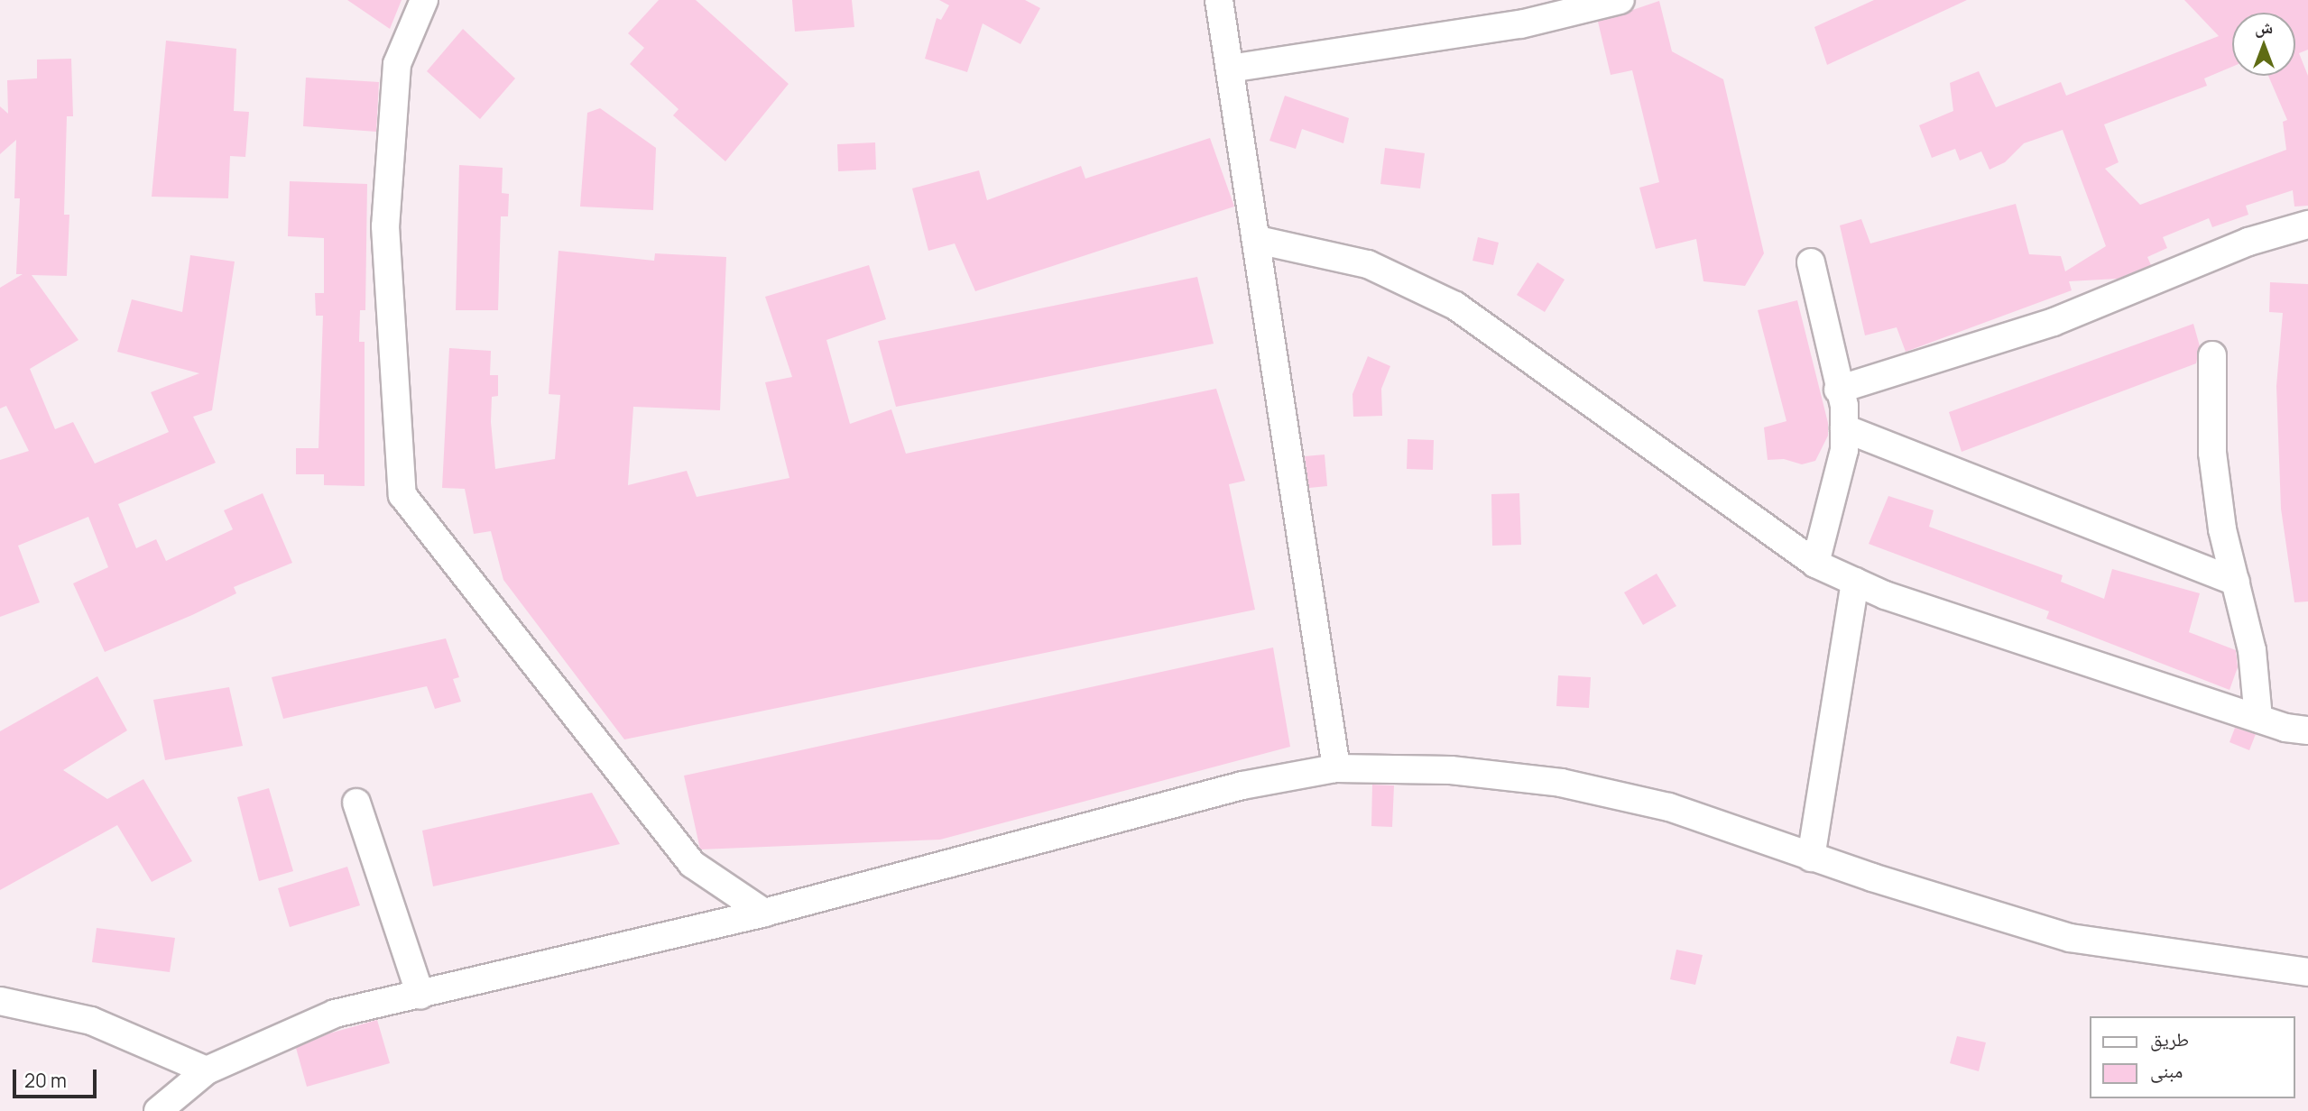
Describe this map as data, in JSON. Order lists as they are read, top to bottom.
{
  "legend": ["طريق", "مبنى"],
  "scale_bar": "20 m",
  "north": "top"
}
